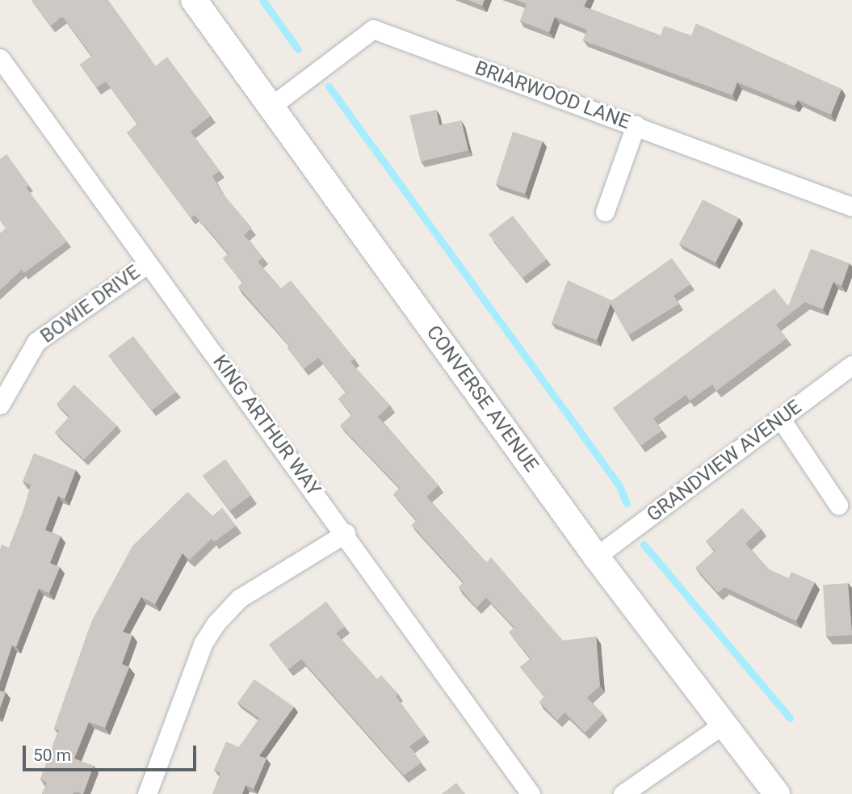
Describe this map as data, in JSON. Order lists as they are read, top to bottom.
{
  "streets": {
    "main road": ["CONVERSE AVENUE"],
    "street": [
      "BRIARWOOD LANE",
      "BOWIE DRIVE",
      "KING ARTHUR WAY",
      "GRANDVIEW AVENUE"
    ]
  },
  "crossings": [
    ["BRIARWOOD LANE", "CONVERSE AVENUE"],
    ["BOWIE DRIVE", "KING ARTHUR WAY"],
    ["CONVERSE AVENUE", "GRANDVIEW AVENUE"]
  ],
  "scale_bar": "50 m"
}
